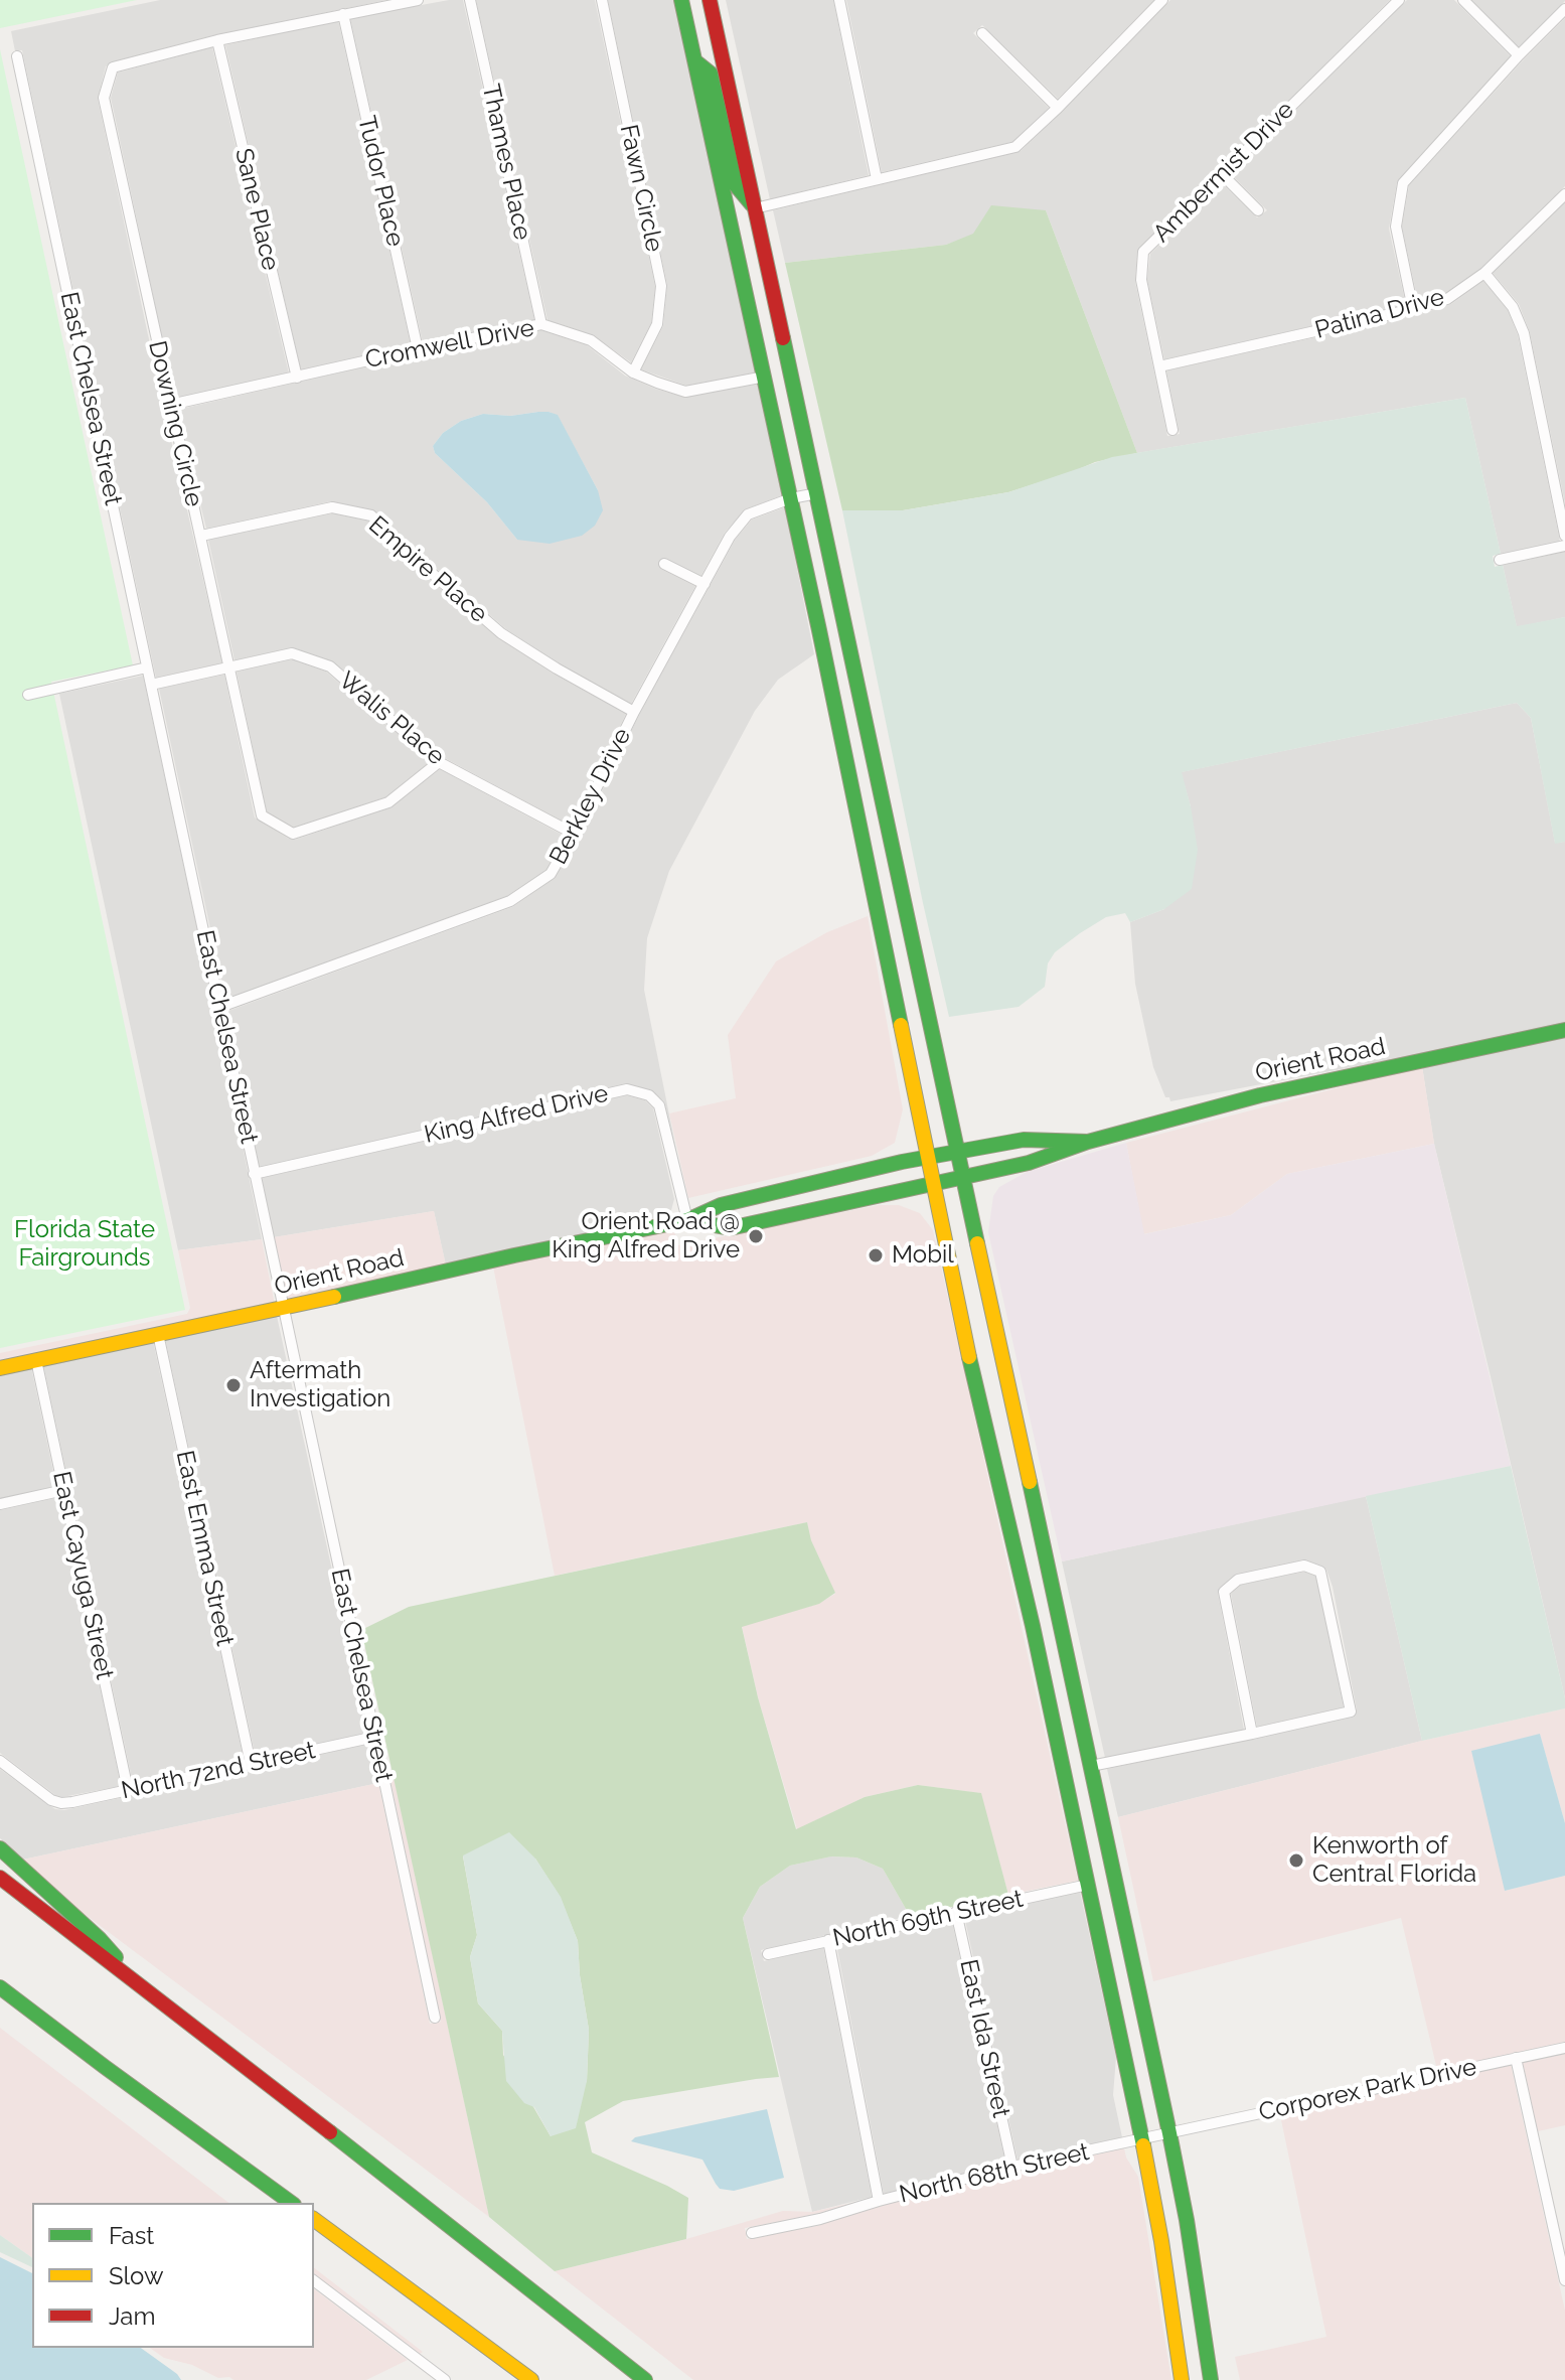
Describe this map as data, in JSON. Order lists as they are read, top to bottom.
{
  "streets": {
    "main road": ["Orient Road"],
    "street": [
      "Thames Place",
      "Ambermist Drive",
      "Tudor Place",
      "Fawn Circle",
      "Sane Place",
      "Patina Drive",
      "Cromwell Drive",
      "East Chelsea Street",
      "Downing Circle",
      "Empire Place",
      "Walis Place",
      "Berkley Drive",
      "King Alfred Drive",
      "East Emma Street",
      "East Cayuga Street",
      "North 72nd Street",
      "North 69th Street",
      "East Ida Street",
      "Corporex Park Drive",
      "North 68th Street"
    ]
  },
  "crossings": [
    ["Thames Place", "Cromwell Drive"],
    ["Ambermist Drive", "Patina Drive"],
    ["Tudor Place", "Cromwell Drive"],
    ["Tudor Place", "Downing Circle"],
    ["Fawn Circle", "Cromwell Drive"],
    ["Sane Place", "Cromwell Drive"],
    ["Sane Place", "Downing Circle"],
    ["Cromwell Drive", "Downing Circle"],
    ["East Chelsea Street", "Walis Place"],
    ["East Chelsea Street", "Berkley Drive"],
    ["East Chelsea Street", "Orient Road"],
    ["East Chelsea Street", "King Alfred Drive"],
    ["East Chelsea Street", "North 72nd Street"],
    ["Downing Circle", "Empire Place"],
    ["Downing Circle", "Walis Place"],
    ["Empire Place", "Berkley Drive"],
    ["Walis Place", "Berkley Drive"],
    ["Orient Road", "King Alfred Drive"],
    ["Orient Road", "East Emma Street"],
    ["Orient Road", "East Cayuga Street"],
    ["East Emma Street", "North 72nd Street"],
    ["East Cayuga Street", "North 72nd Street"],
    ["North 69th Street", "East Ida Street"],
    ["East Ida Street", "North 68th Street"],
    ["Corporex Park Drive", "North 68th Street"]
  ],
  "parks": ["Florida State Fairgrounds"],
  "places": [
    "Orient Road @ King Alfred Drive",
    "Mobil",
    "Aftermath Investigation",
    "Kenworth of Central Florida"
  ],
  "legend": ["Fast", "Slow", "Jam"]
}
